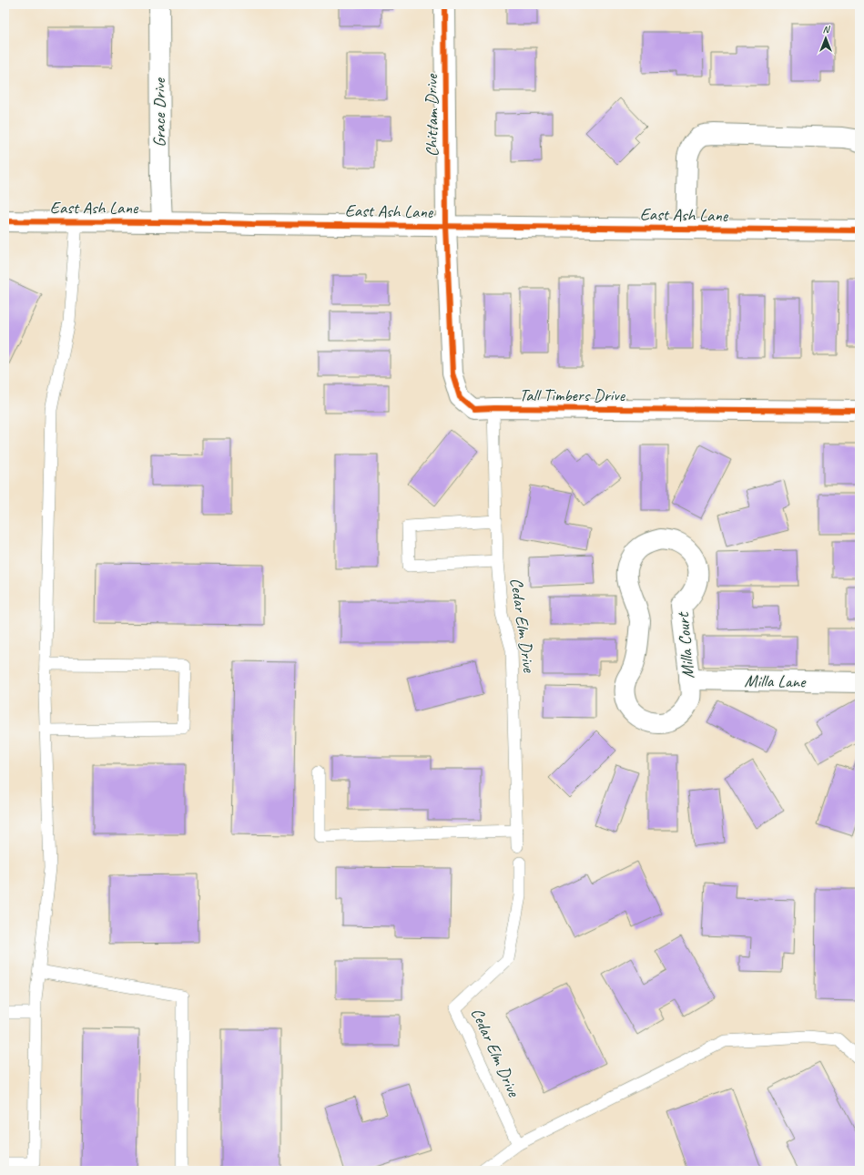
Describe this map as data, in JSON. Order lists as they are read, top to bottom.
{
  "streets": {
    "street": [
      "Grace Drive",
      "Chittam Drive",
      "East Ash Lane",
      "Tall Timbers Drive",
      "Milla Court",
      "Milla Lane"
    ],
    "lane": ["Cedar Elm Drive"]
  },
  "crossings": [
    ["Grace Drive", "East Ash Lane"],
    ["Chittam Drive", "East Ash Lane"],
    ["Chittam Drive", "Tall Timbers Drive"],
    ["East Ash Lane", "Tall Timbers Drive"],
    ["Tall Timbers Drive", "Cedar Elm Drive"],
    ["Milla Court", "Milla Lane"]
  ],
  "north": "top"
}
